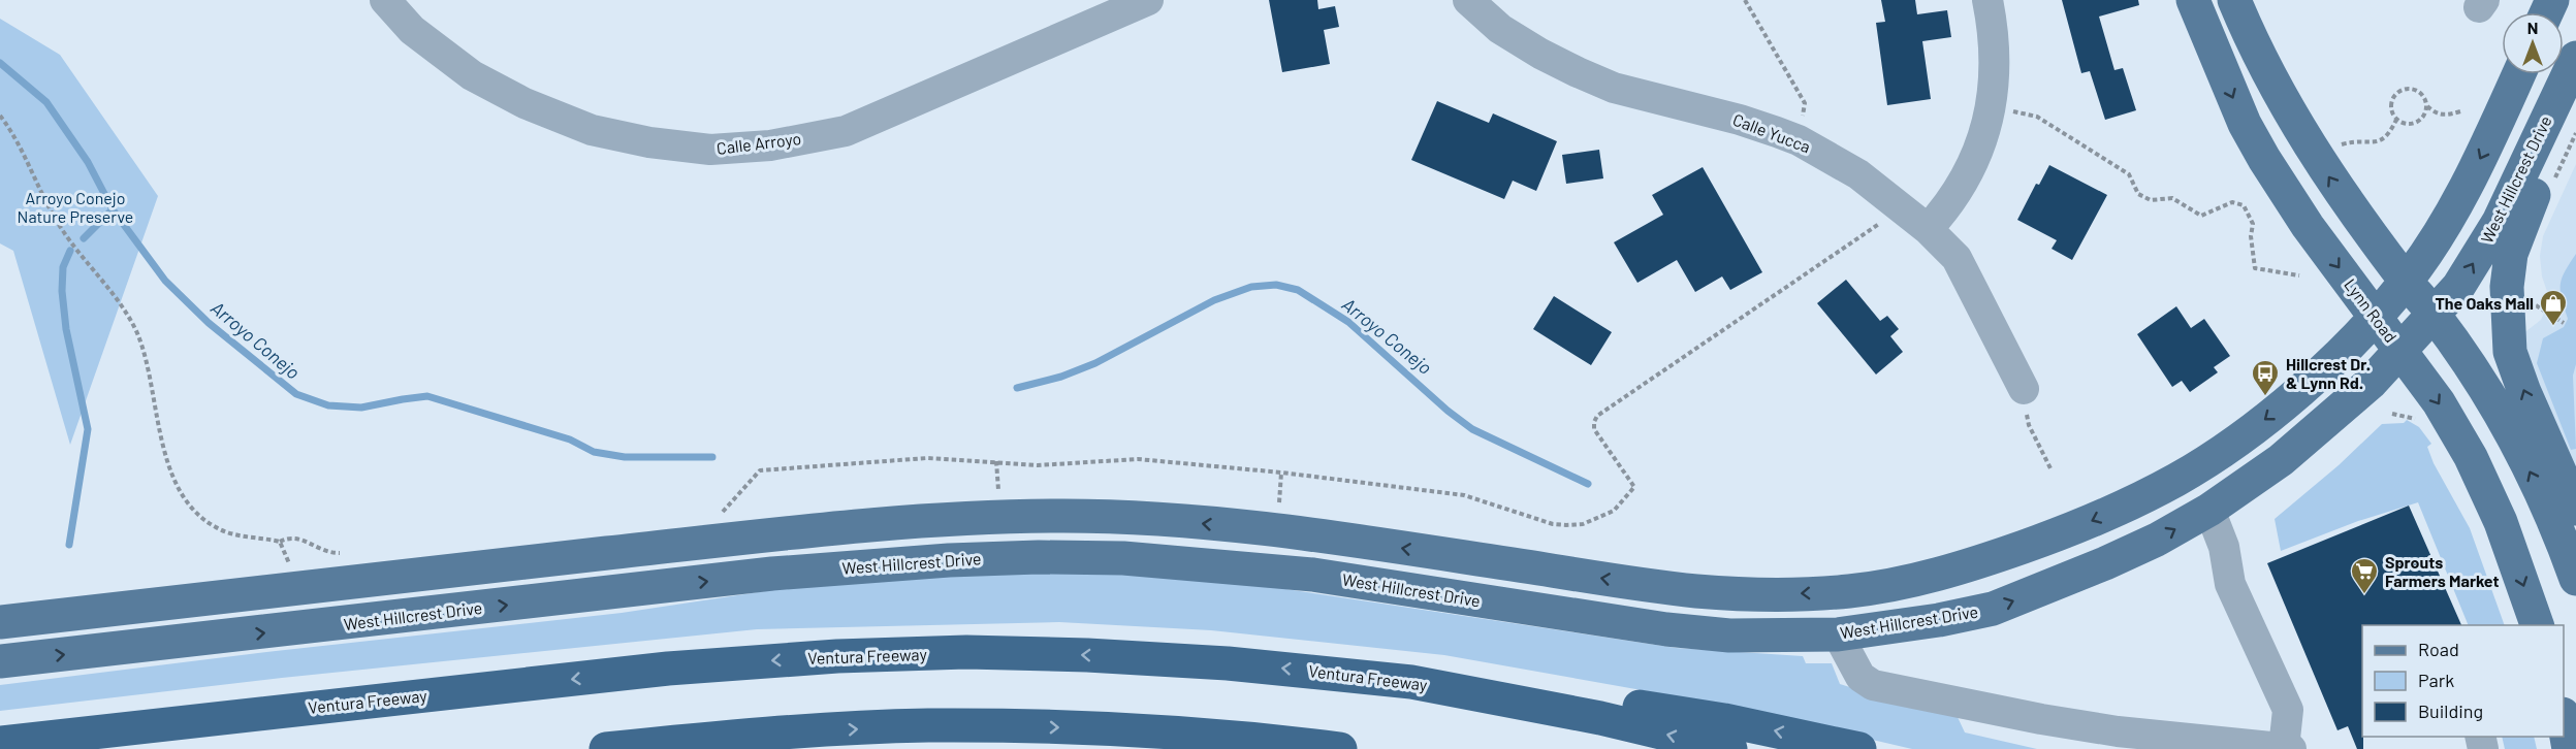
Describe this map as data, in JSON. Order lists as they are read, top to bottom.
{
  "streets": {
    "highway": ["Ventura Freeway"],
    "main road": ["West Hillcrest Drive", "Lynn Road"],
    "street": ["Calle Yucca", "Calle Arroyo"]
  },
  "crossings": [
    ["West Hillcrest Drive", "Lynn Road"]
  ],
  "water": ["Arroyo Conejo"],
  "parks": ["Arroyo Conejo Nature Preserve"],
  "places": {
    "shop": ["The Oaks Mall"],
    "bus stop": ["Hillcrest Dr. & Lynn Rd."],
    "supermarket": ["Sprouts Farmers Market"]
  },
  "legend": ["Road", "Park", "Building"],
  "north": "top"
}
